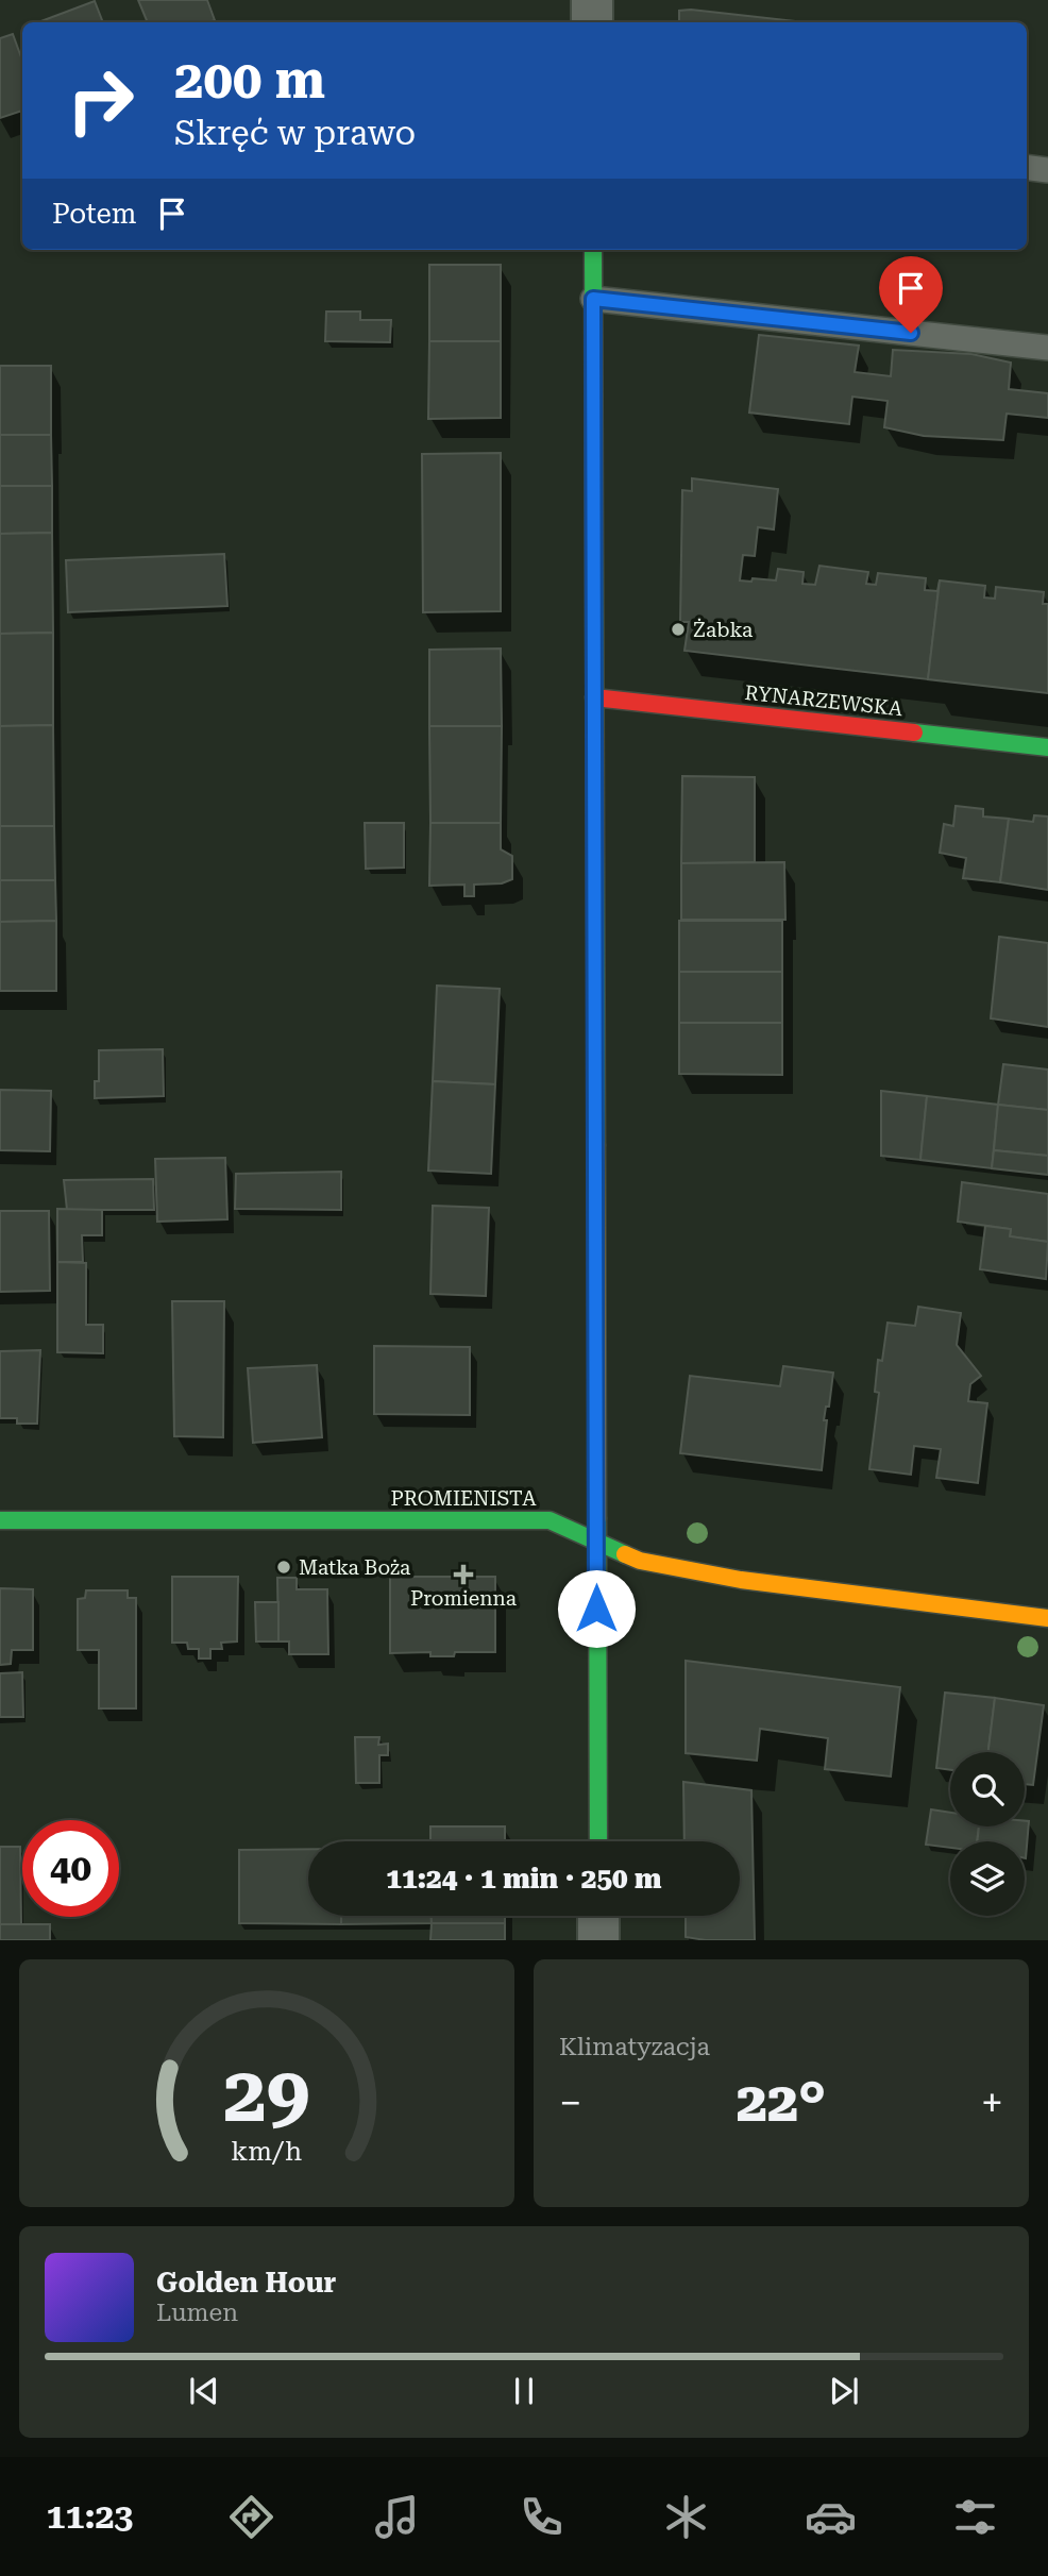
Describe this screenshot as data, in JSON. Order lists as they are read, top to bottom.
{
  "streets": {
    "street": ["RYNARZEWSKA", "PROMIENISTA"]
  },
  "places": {
    "other": ["Żabka", "Matka Boża"],
    "health": ["Promienna"]
  },
  "page": {
    "turn": ["200 m", "Skręć w prawo"],
    "then": "Potem",
    "limit": "40",
    "trip": "11:24 · 1 min · 250 m",
    "tile": "Klimatyzacja",
    "heat": ["−", "22°", "+"],
    "song": ["Golden Hour", "Lumen"],
    "tabs": "11:23",
    "gauge": ["29", "km/h"]
  }
}
